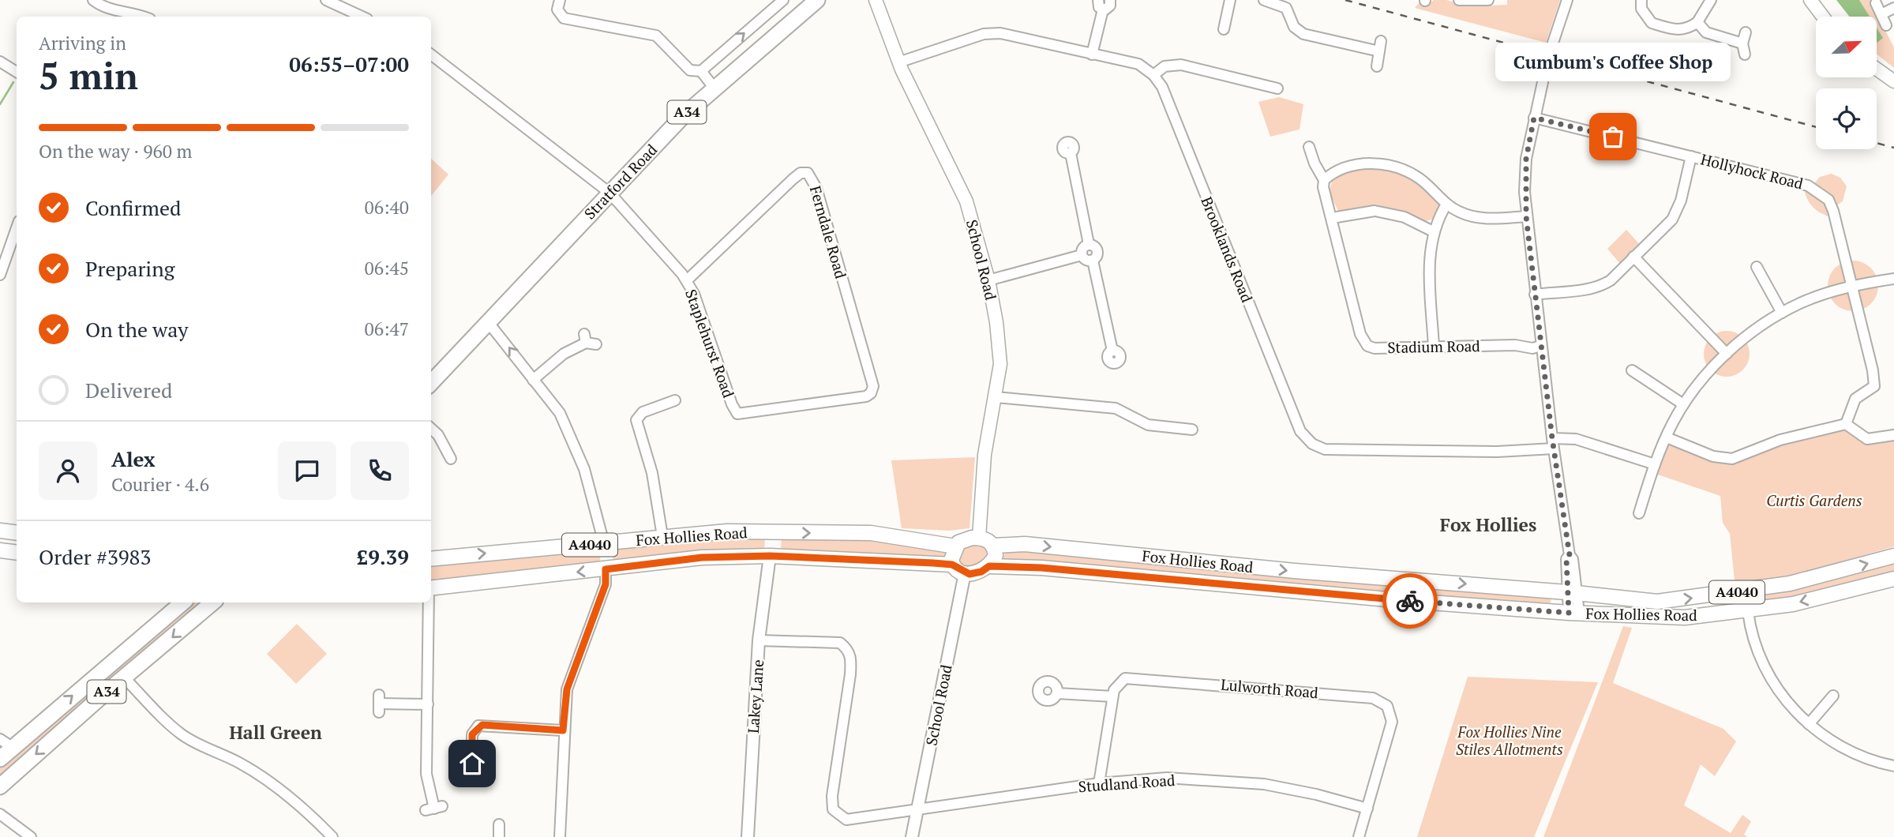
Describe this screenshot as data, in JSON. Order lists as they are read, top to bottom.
{
  "streets": {
    "highway": ["A34", "Stratford Road"],
    "main road": ["School Road", "Fox Hollies Road", "A4040"],
    "street": [
      "Hollyhock Road",
      "Ferndale Road",
      "Brooklands Road",
      "Staplehurst Road",
      "Stadium Road",
      "Lulworth Road",
      "Lakey Lane",
      "Studland Road"
    ]
  },
  "crossings": [
    ["Stratford Road", "Staplehurst Road"],
    ["Ferndale Road", "Staplehurst Road"],
    ["School Road", "Fox Hollies Road"],
    ["School Road", "Studland Road"],
    ["Fox Hollies Road", "Lakey Lane"],
    ["Lulworth Road", "Studland Road"],
    ["Lakey Lane", "Studland Road"]
  ],
  "districts": ["Fox Hollies", "Hall Green"],
  "parks": ["Curtis Gardens", "Fox Hollies Nine Stiles Allotments"],
  "places": ["Cumbum's Coffee Shop"],
  "north": "top right",
  "page": {
    "heading": ["5 min", "Arriving in", "06:55–07:00"],
    "panel": [
      "Alex",
      "Courier · 4.6",
      "Order #3983",
      "£9.39"
    ],
    "bubble": "Cumbum's Coffee Shop",
    "bar": "On the way · 960 m",
    "list": [
      ["Confirmed", "06:40"],
      ["Preparing", "06:45"],
      ["On the way", "06:47"],
      "Delivered"
    ]
  }
}
